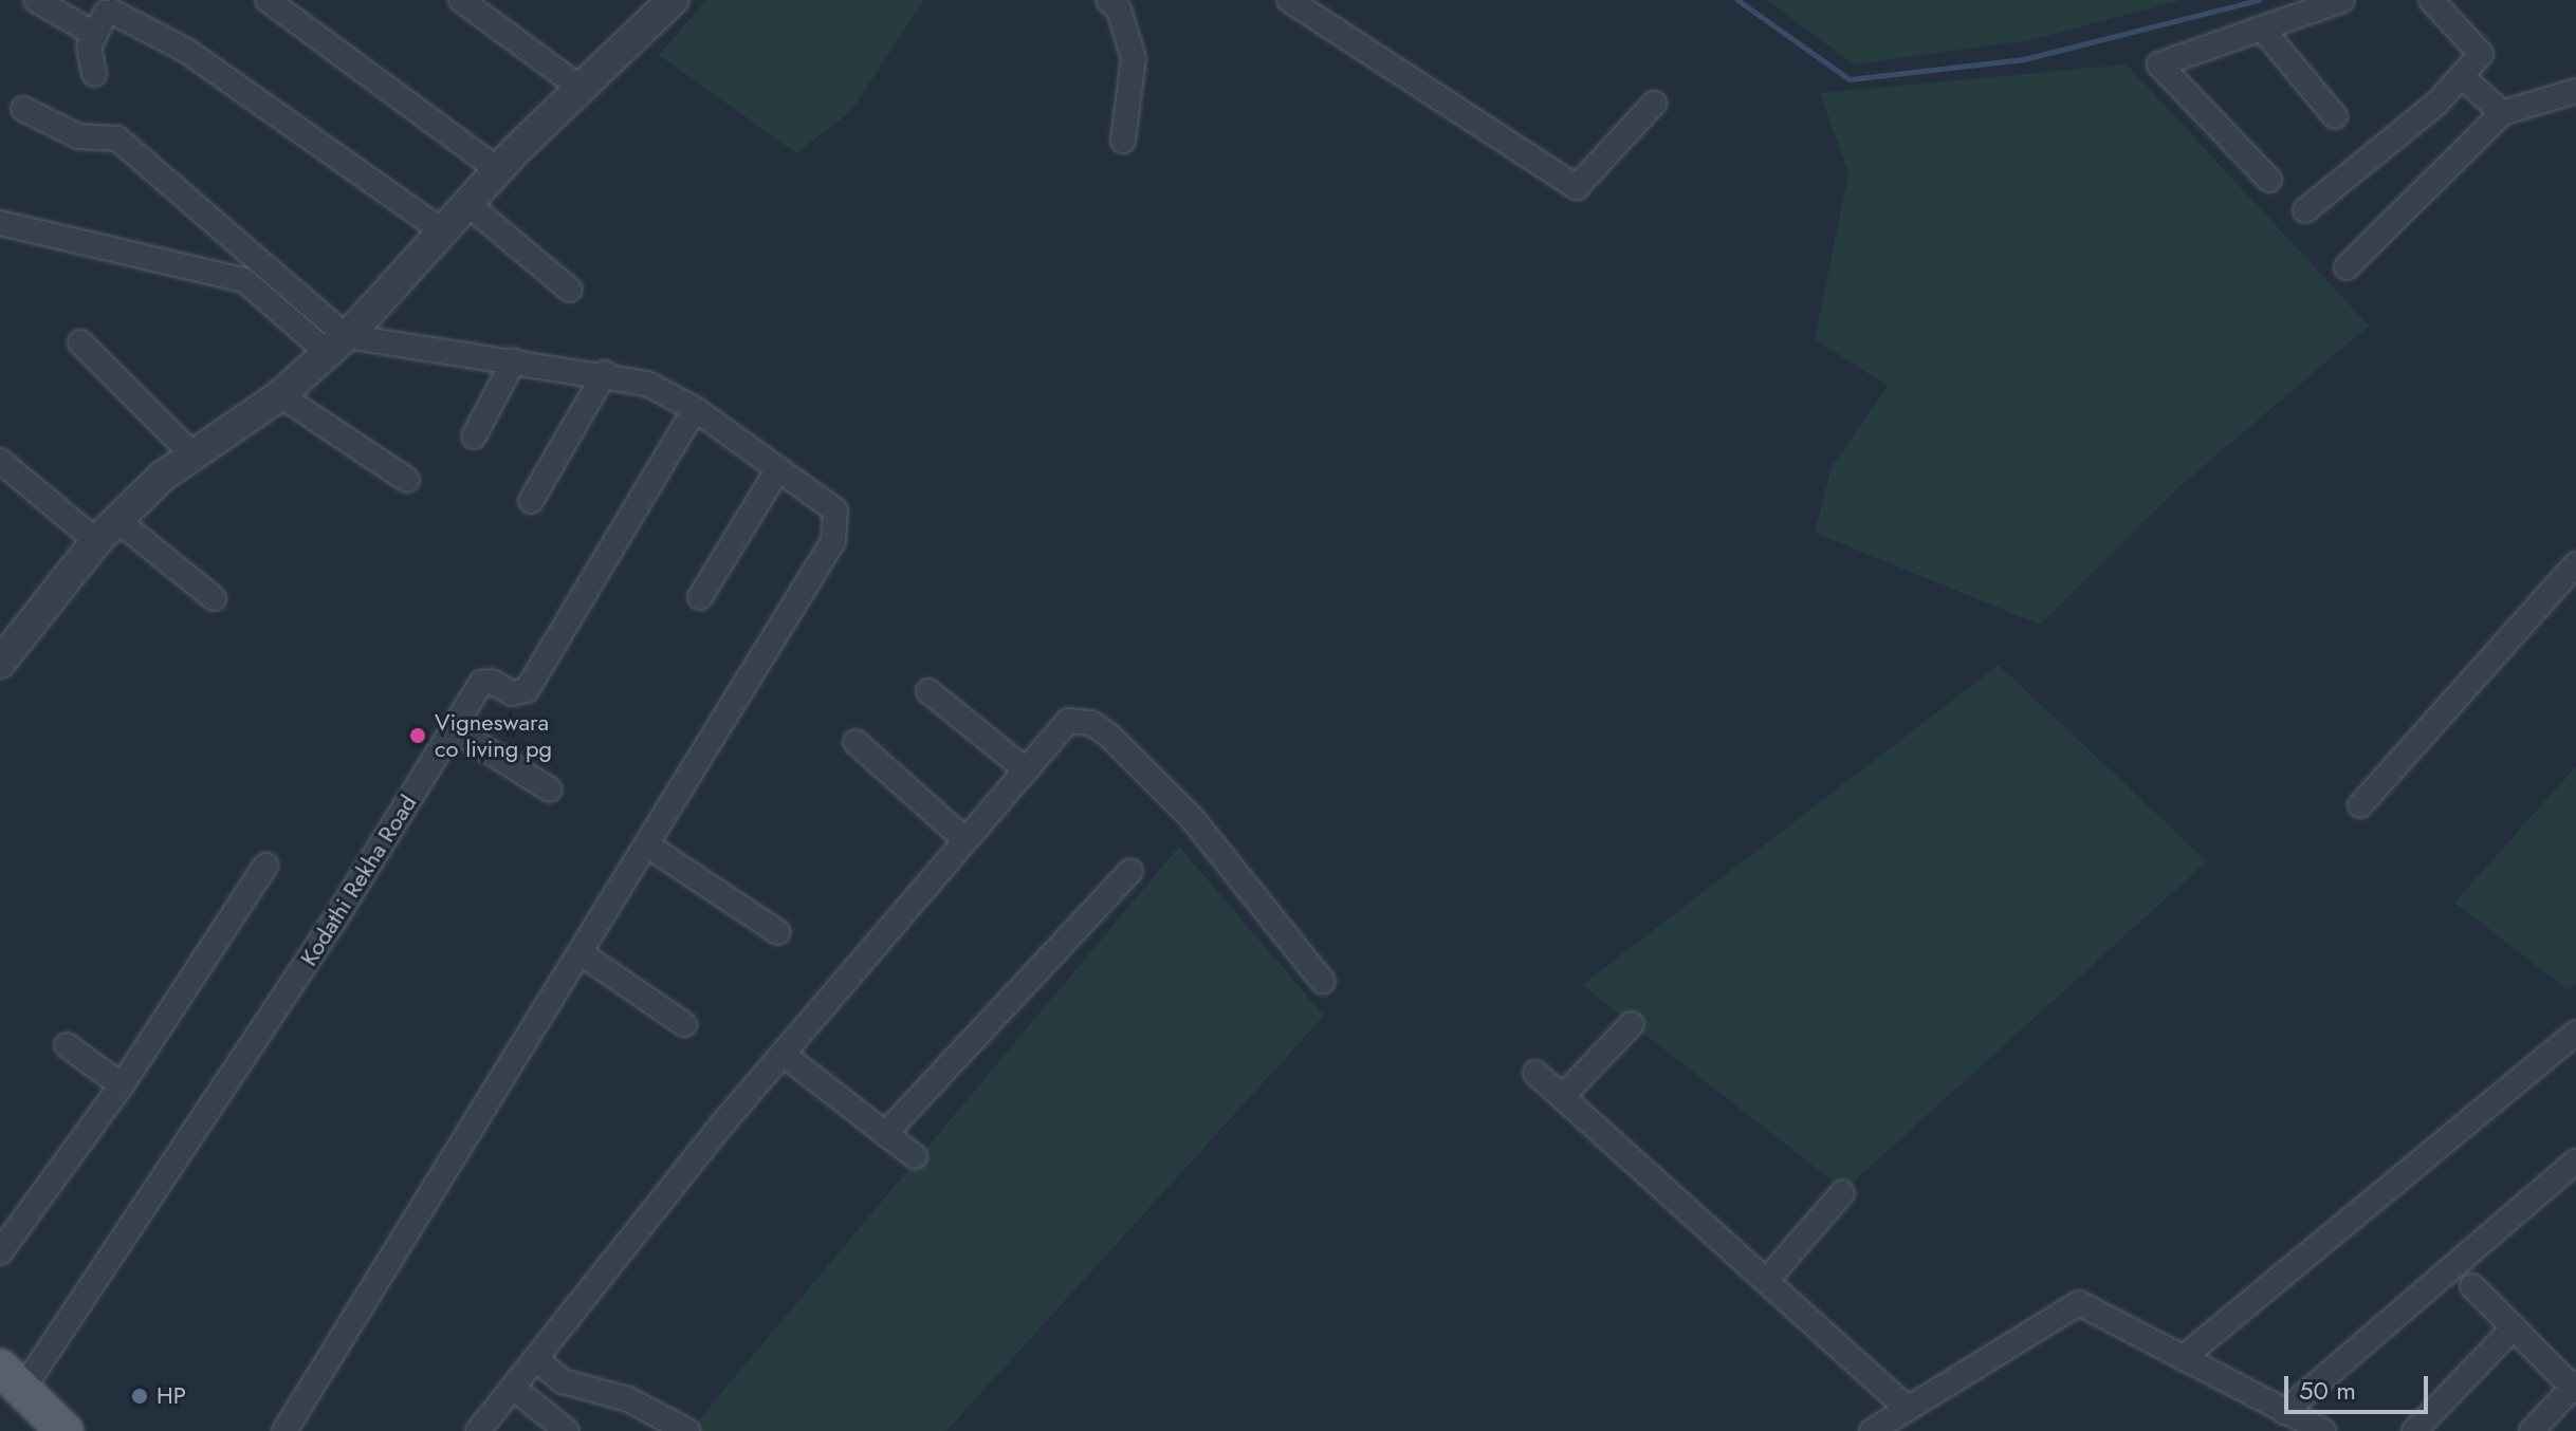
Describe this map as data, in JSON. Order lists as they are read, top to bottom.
{
  "streets": {
    "street": ["Kodathi Rekha Road"]
  },
  "places": ["Vigneswara co living pg", "HP"],
  "scale_bar": "50 m"
}
